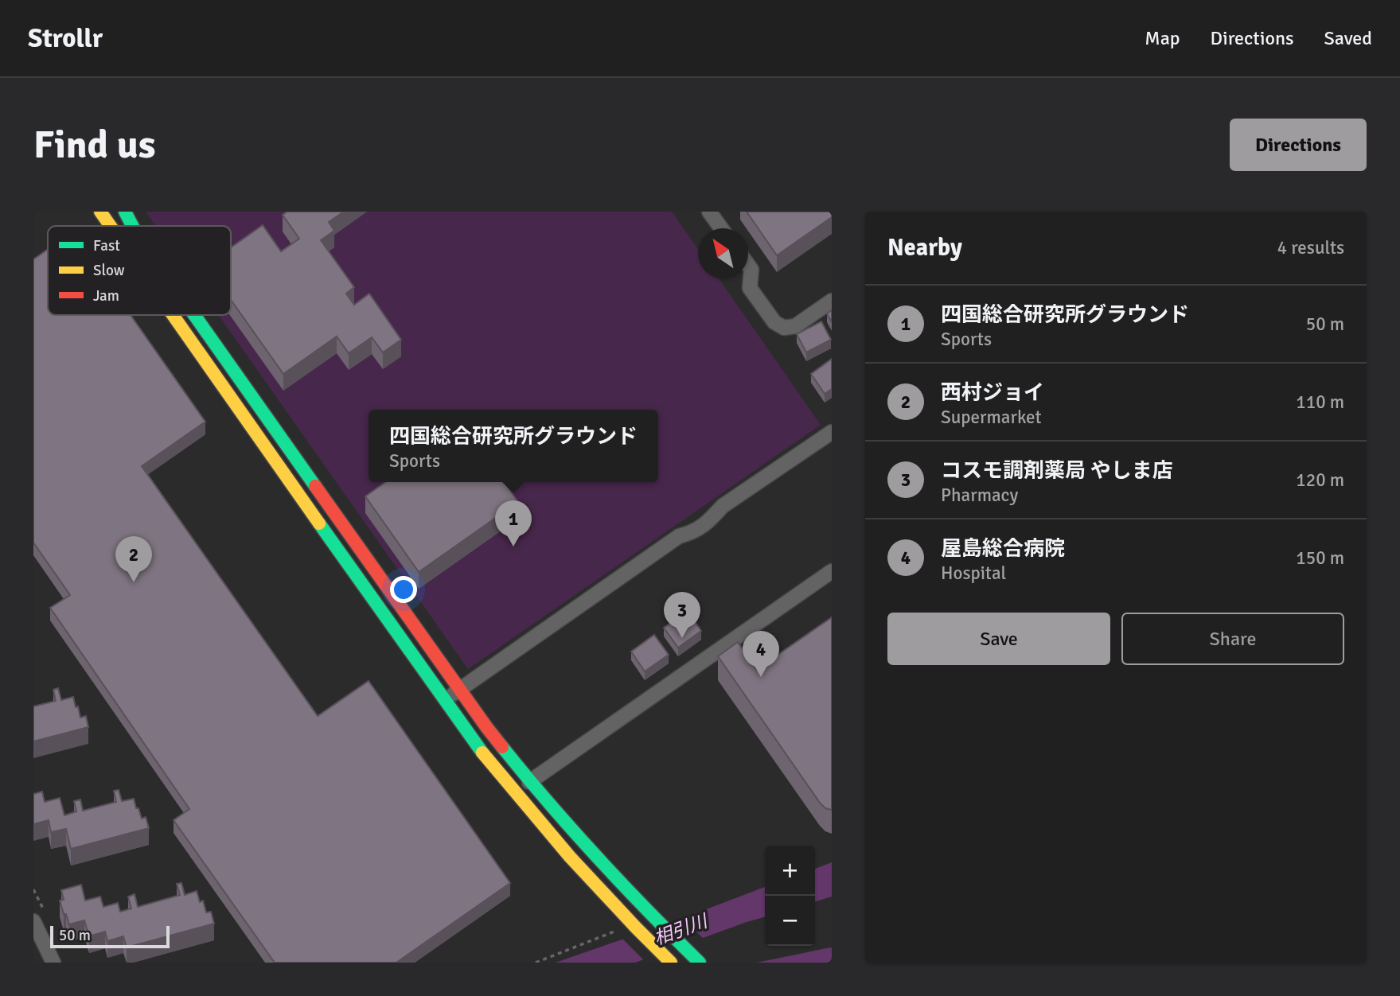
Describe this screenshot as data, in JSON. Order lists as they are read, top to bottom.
{
  "water": ["相引川"],
  "legend": ["Fast", "Slow", "Jam"],
  "scale_bar": "50 m",
  "north": "top left",
  "page": {
    "header": "Strollr",
    "nav": ["Map", "Directions", "Saved"],
    "buttons": [
      "Directions",
      ["Save", "Share"]
    ],
    "title": "Find us",
    "heading": ["Nearby", "4 results"],
    "list": [
      {
        "mark": "1",
        "name": "四国総合研究所グラウンド",
        "note": "Sports",
        "value": "50 m"
      },
      {
        "mark": "2",
        "name": "西村ジョイ",
        "note": "Supermarket",
        "value": "110 m"
      },
      {
        "mark": "3",
        "name": "コスモ調剤薬局 やしま店",
        "note": "Pharmacy",
        "value": "120 m"
      },
      {
        "mark": "4",
        "name": "屋島総合病院",
        "note": "Hospital",
        "value": "150 m"
      }
    ],
    "popup": ["四国総合研究所グラウンド", "Sports"],
    "pins": [
      "1",
      "2",
      "3",
      "4"
    ],
    "map_buttons": ["+", "−"],
    "scale": "50 m"
  }
}
